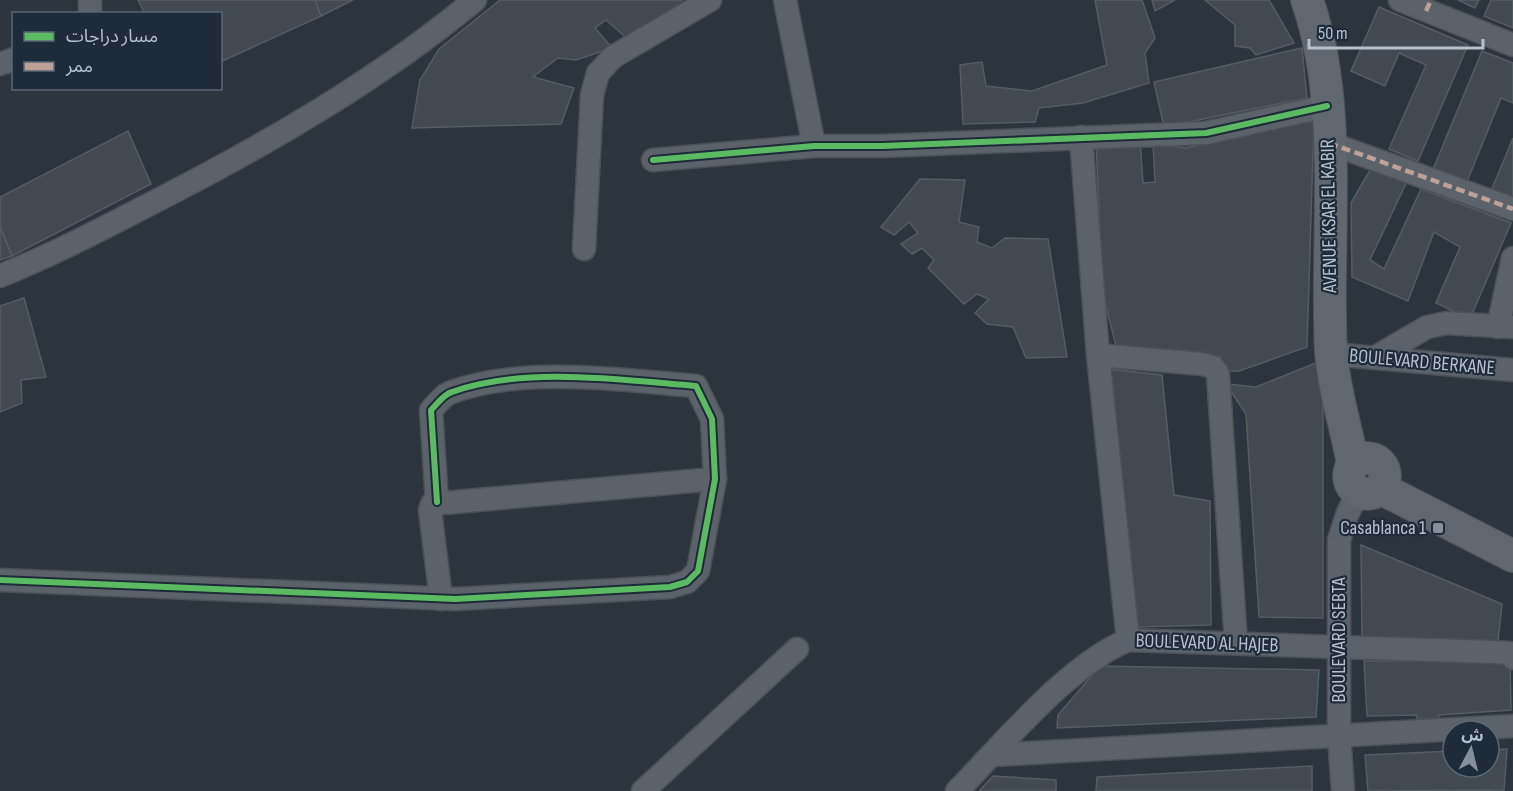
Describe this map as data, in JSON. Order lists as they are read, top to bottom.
{
  "streets": {
    "street": [
      "AVENUE KSAR EL KABIR",
      "BOULEVARD BERKANE",
      "BOULEVARD SEBTA",
      "BOULEVARD AL HAJEB"
    ]
  },
  "crossings": [
    ["AVENUE KSAR EL KABIR", "BOULEVARD BERKANE"],
    ["AVENUE KSAR EL KABIR", "BOULEVARD SEBTA"],
    ["BOULEVARD SEBTA", "BOULEVARD AL HAJEB"]
  ],
  "places": {
    "transit": ["Casablanca 1"]
  },
  "legend": ["مسار دراجات", "ممر"],
  "scale_bar": "50 m",
  "north": "top"
}
